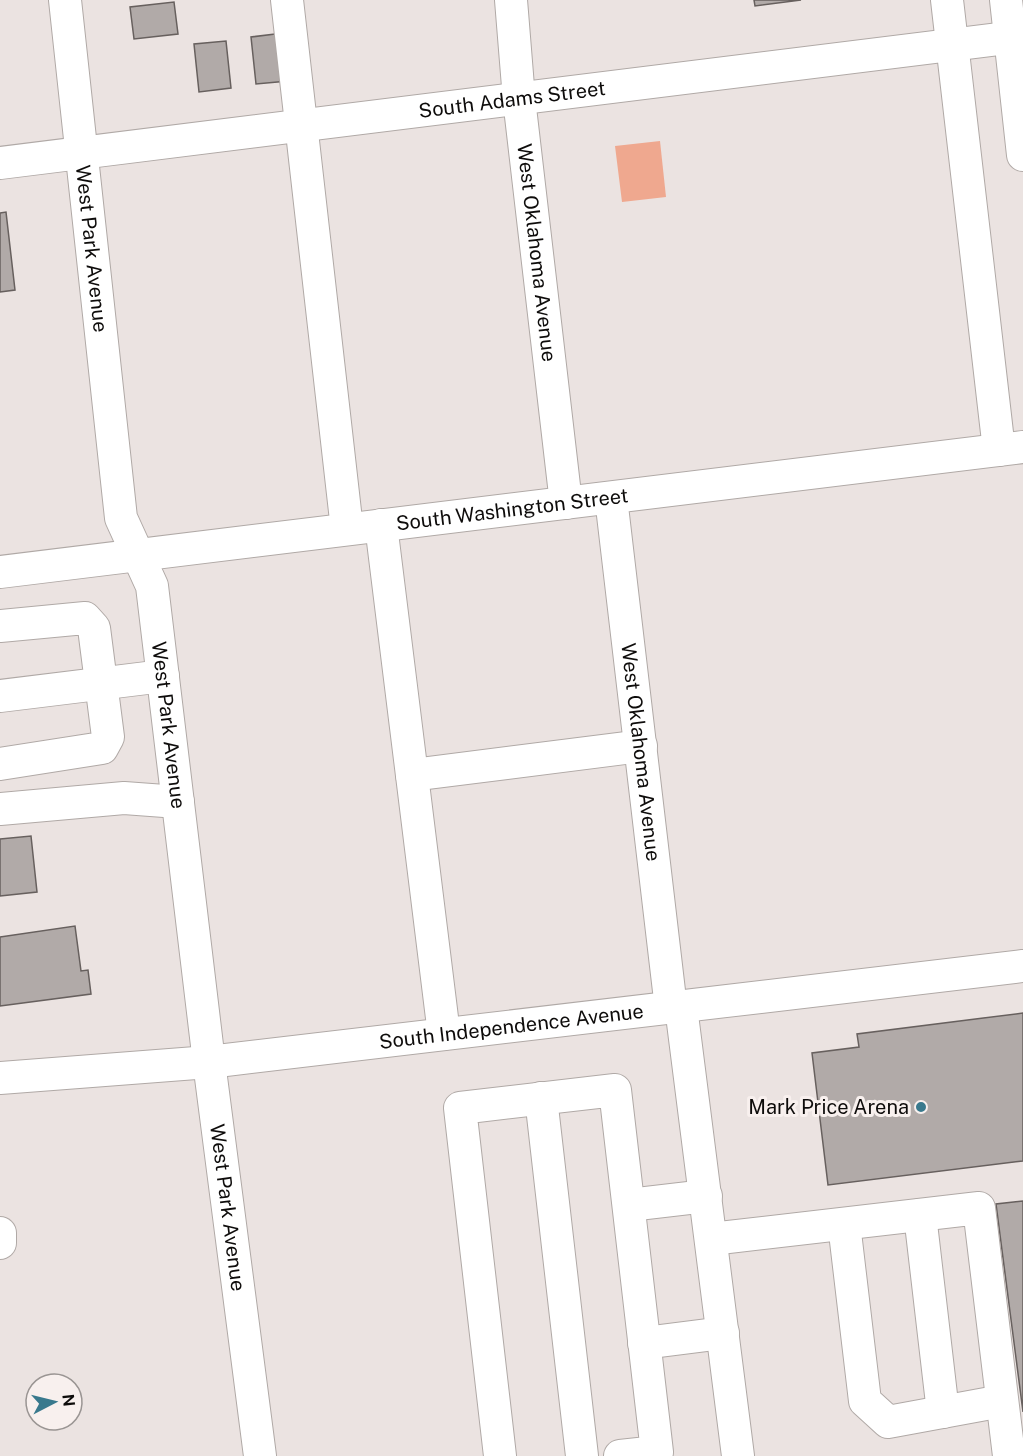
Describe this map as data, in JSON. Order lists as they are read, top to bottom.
{
  "streets": {
    "street": [
      "South Adams Street",
      "West Park Avenue",
      "West Oklahoma Avenue",
      "South Washington Street",
      "South Independence Avenue"
    ]
  },
  "crossings": [
    ["South Adams Street", "West Park Avenue"],
    ["South Adams Street", "West Oklahoma Avenue"],
    ["West Park Avenue", "South Washington Street"],
    ["West Park Avenue", "South Independence Avenue"],
    ["West Oklahoma Avenue", "South Washington Street"],
    ["West Oklahoma Avenue", "South Independence Avenue"]
  ],
  "places": ["Mark Price Arena"],
  "north": "right"
}
